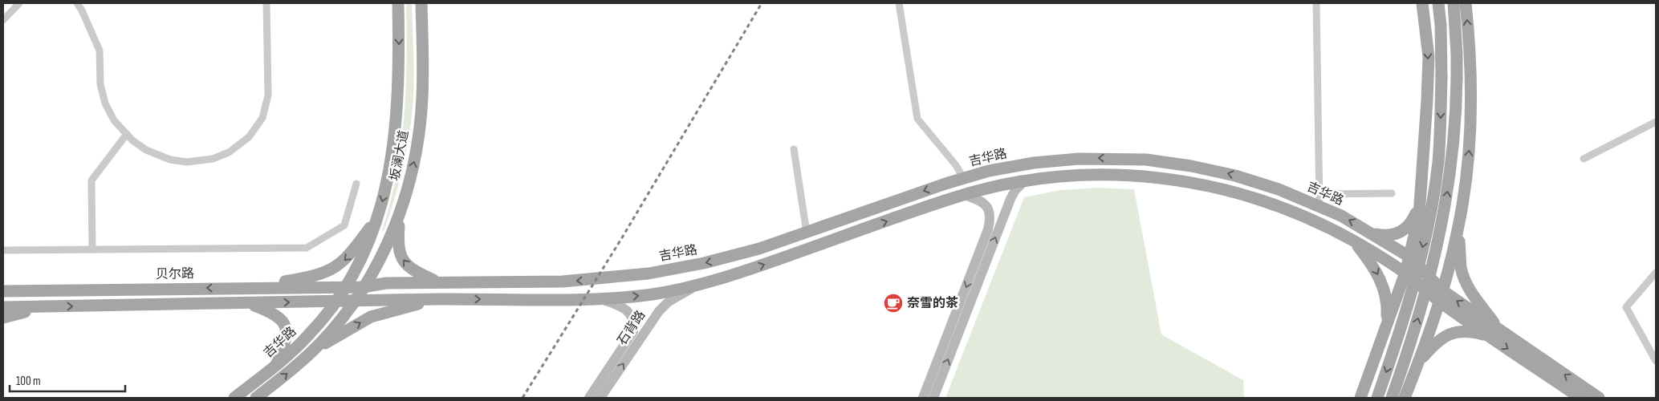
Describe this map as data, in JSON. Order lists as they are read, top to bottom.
{
  "streets": {
    "main road": ["坂澜大道", "吉华路", "贝尔路"],
    "street": ["石背路"]
  },
  "crossings": [
    ["坂澜大道", "吉华路"],
    ["坂澜大道", "贝尔路"],
    ["吉华路", "贝尔路"],
    ["吉华路", "石背路"]
  ],
  "one_way": ["石背路"],
  "places": {
    "cafe": ["奈雪的茶"]
  },
  "scale_bar": "100 m"
}
